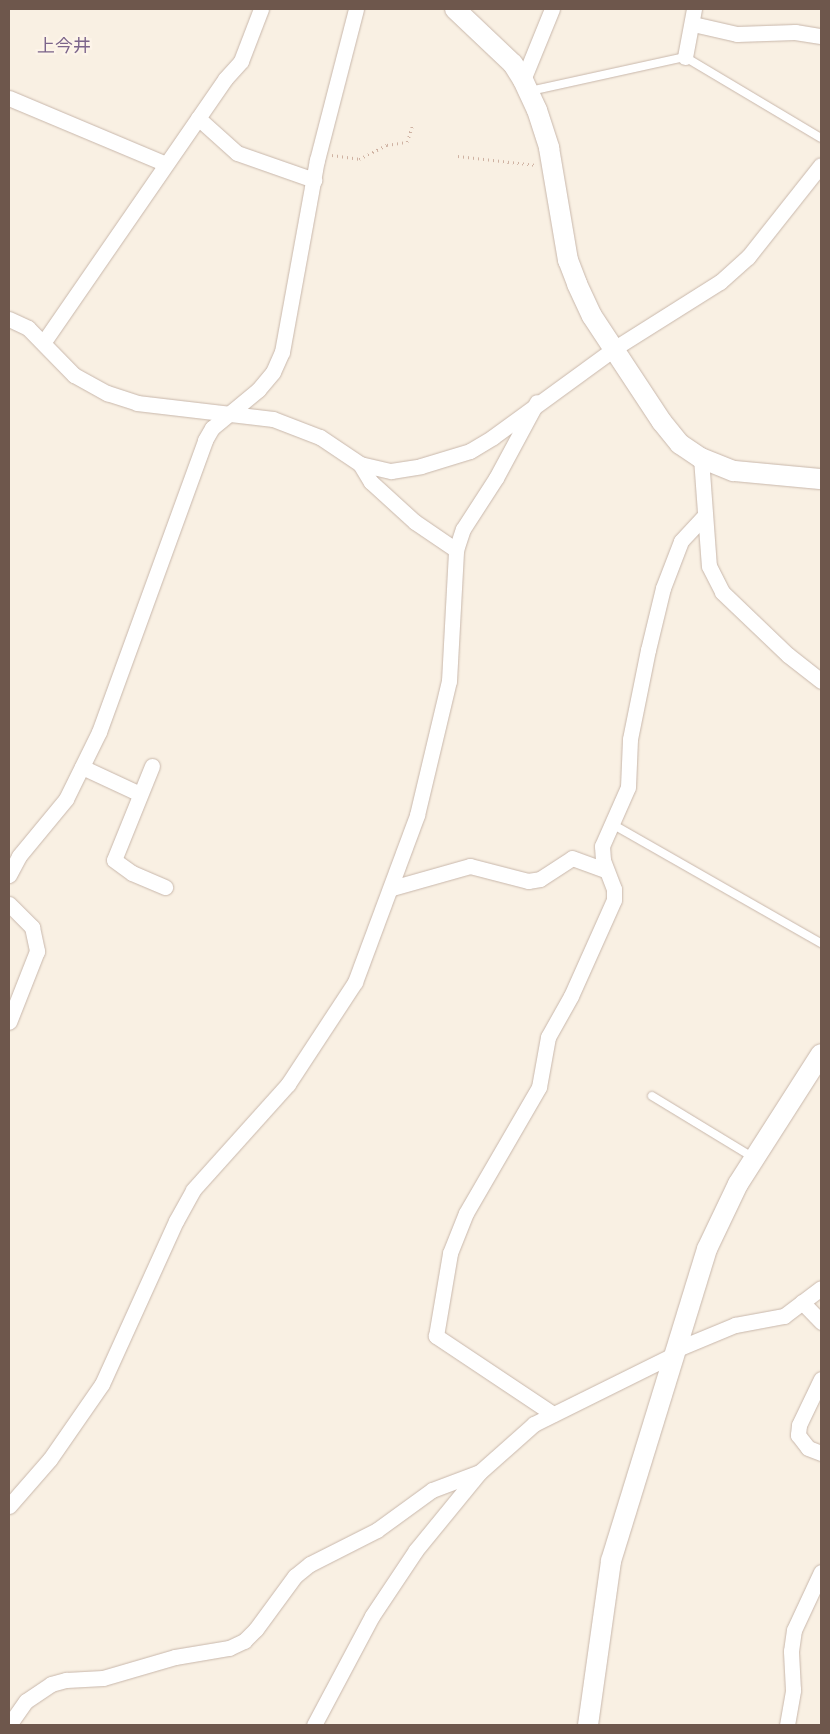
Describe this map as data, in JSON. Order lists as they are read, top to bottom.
{
  "districts": ["上今井"]
}
